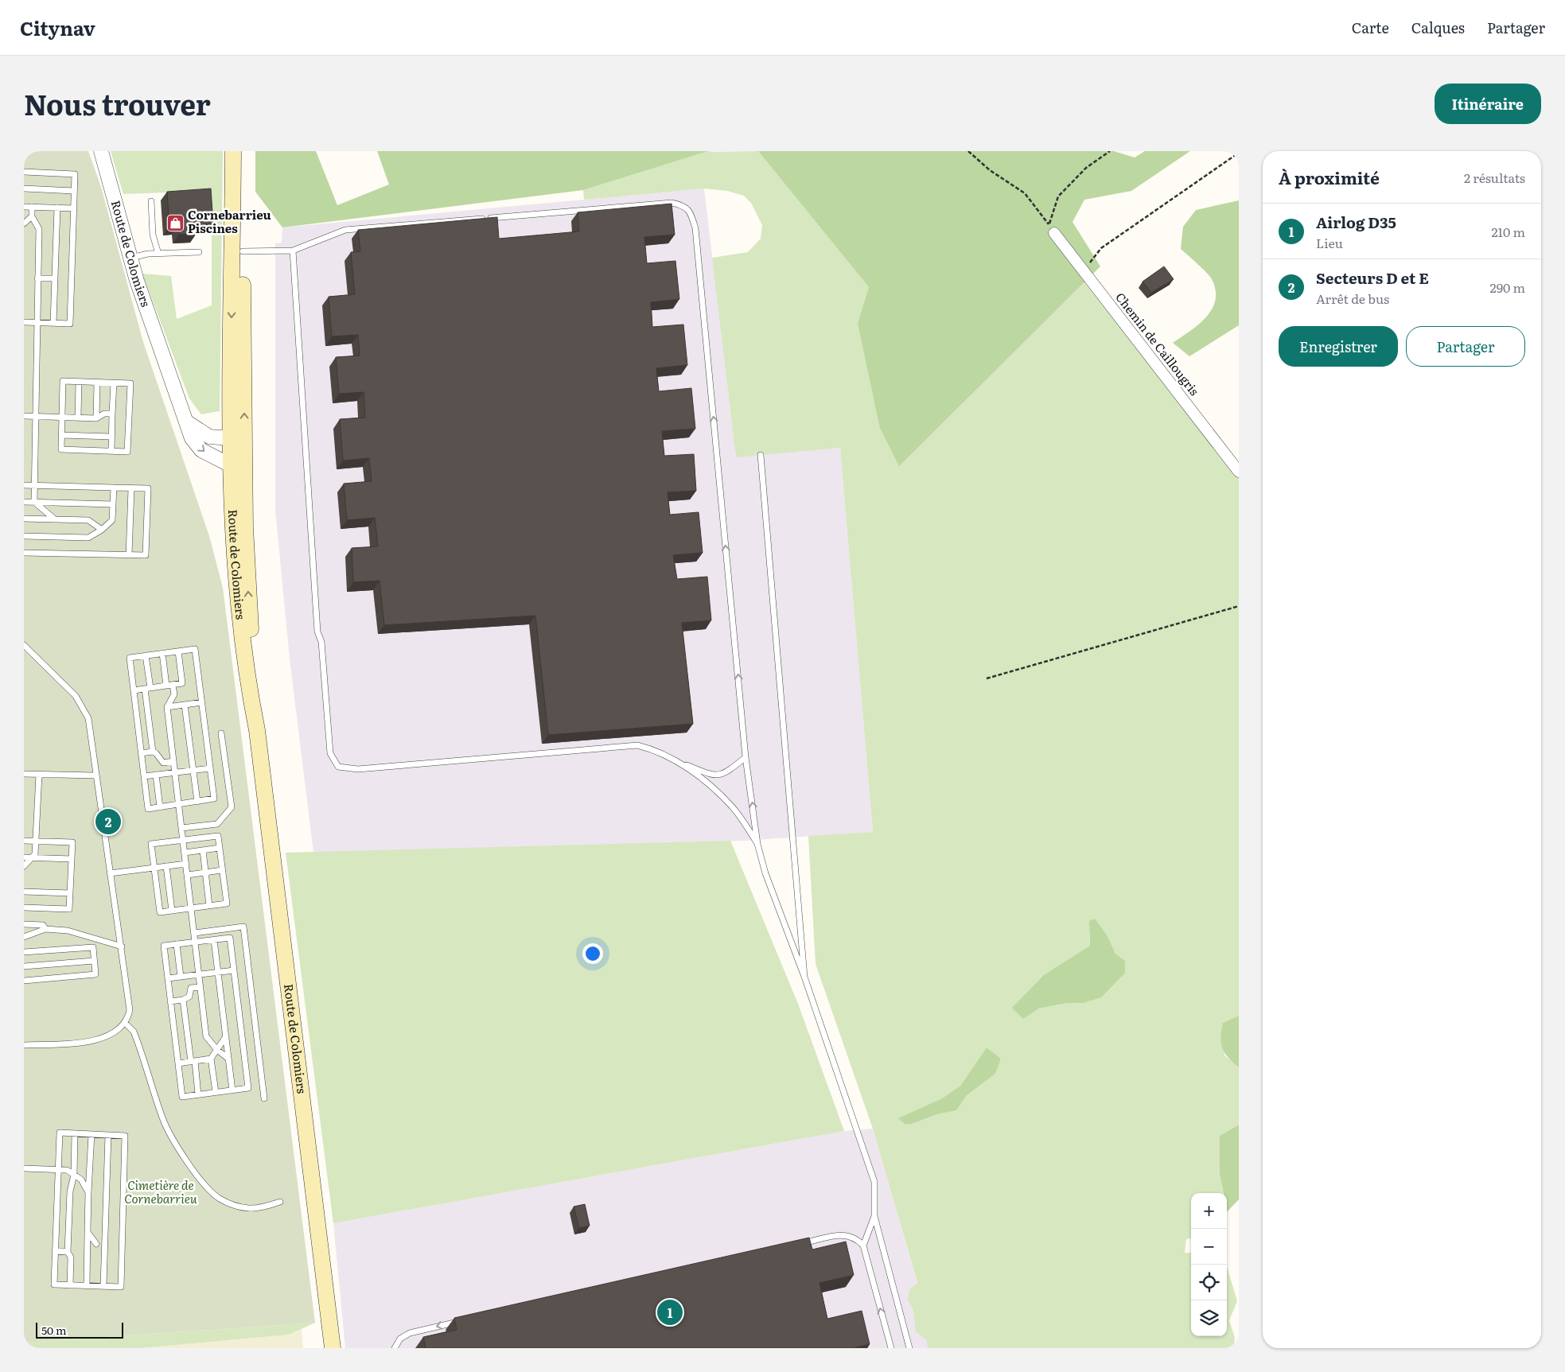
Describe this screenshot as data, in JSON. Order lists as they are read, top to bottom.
{
  "streets": {
    "main road": ["Route de Colomiers"],
    "street": ["Chemin de Caillougris"]
  },
  "parks": ["Cimetière de Cornebarrieu"],
  "places": {
    "shop": ["Cornebarrieu Piscines"]
  },
  "scale_bar": "50 m",
  "page": {
    "header": "Citynav",
    "nav": ["Carte", "Calques", "Partager"],
    "title": "Nous trouver",
    "buttons": [
      "Itinéraire",
      ["Enregistrer", "Partager"]
    ],
    "heading": ["À proximité", "2 résultats"],
    "list": [
      {
        "mark": "1",
        "name": "Airlog D35",
        "note": "Lieu",
        "value": "210 m"
      },
      {
        "mark": "2",
        "name": "Secteurs D et E",
        "note": "Arrêt de bus",
        "value": "290 m"
      }
    ],
    "pins": ["2", "1"],
    "map_buttons": ["+", "−"],
    "scale": "50 m"
  }
}
